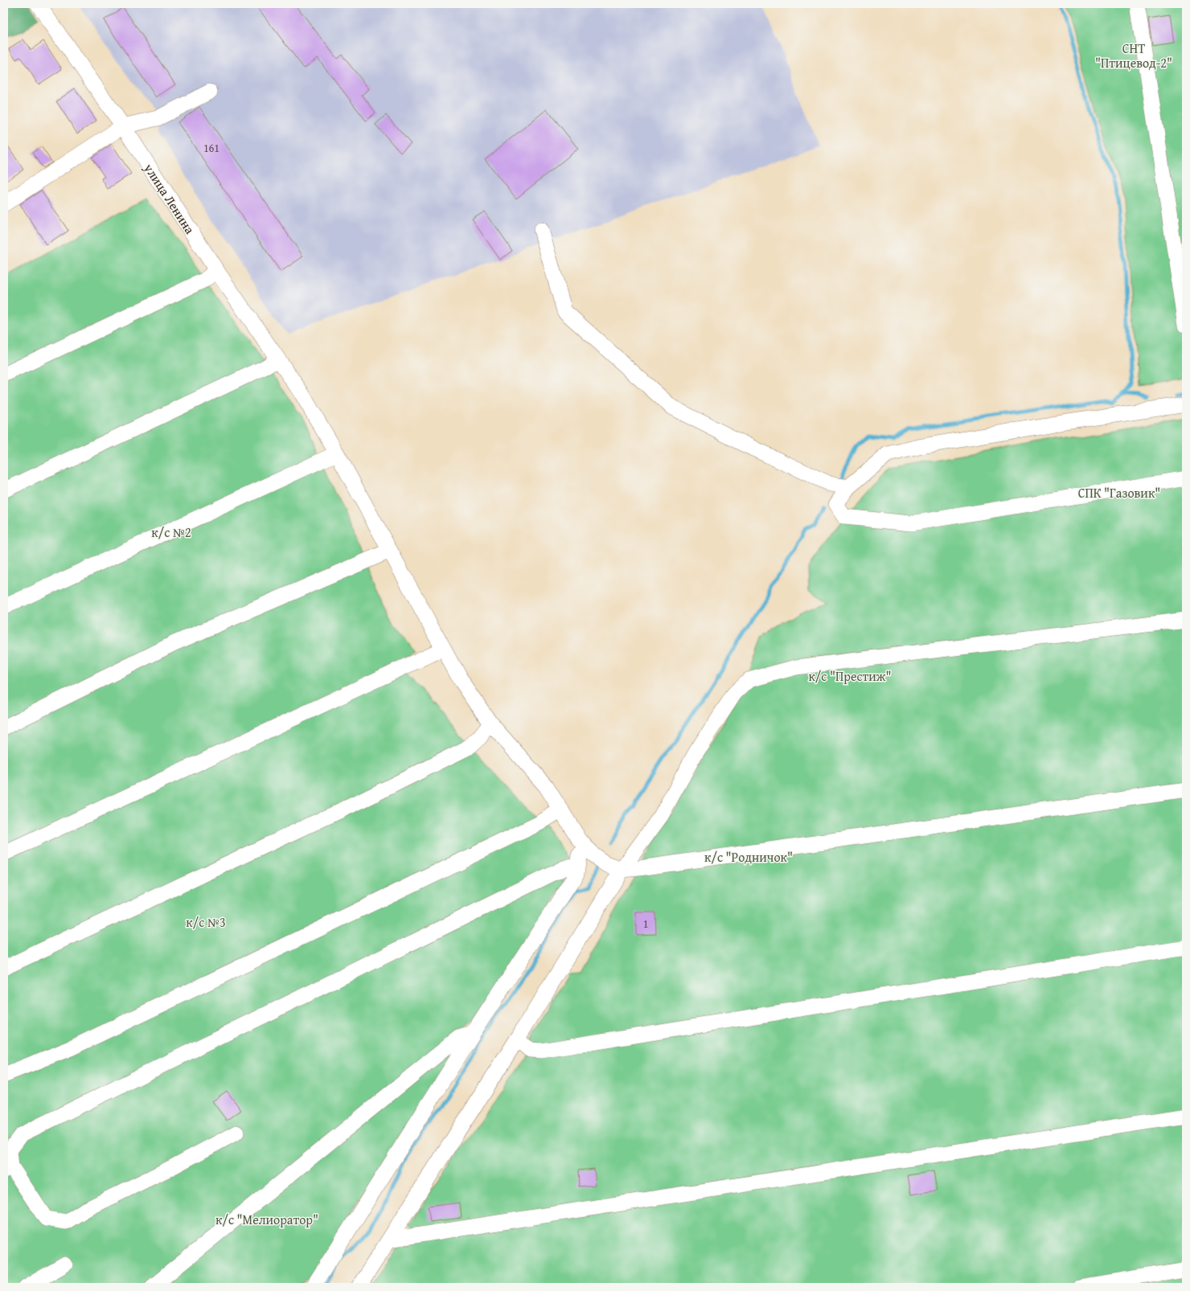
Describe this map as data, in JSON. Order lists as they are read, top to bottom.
{
  "streets": {
    "street": ["улица Ленина"]
  },
  "parks": [
    "СНТ \"Птицевод-2\"",
    "СПК \"Газовик\"",
    "к/с №2",
    "к/с \"Престиж\"",
    "к/с \"Родничок\"",
    "к/с №3",
    "к/с \"Мелиоратор\""
  ],
  "house_numbers": ["161", "1"]
}
